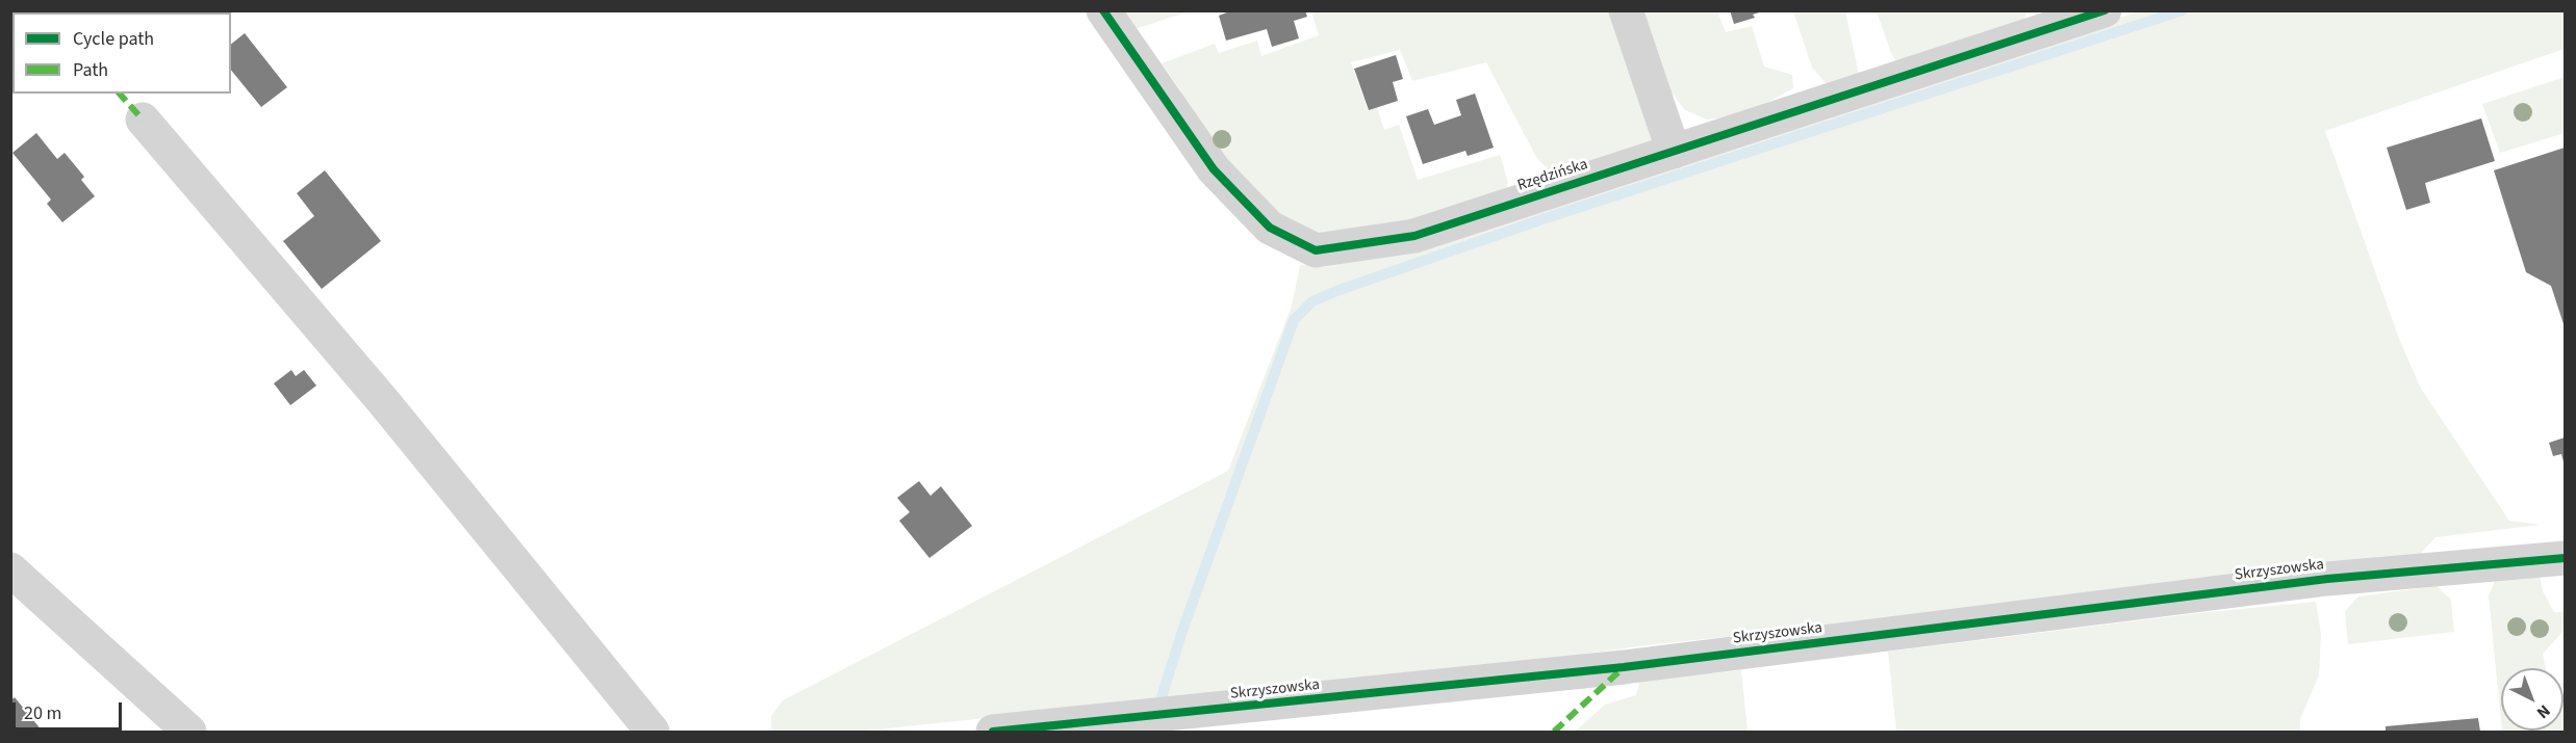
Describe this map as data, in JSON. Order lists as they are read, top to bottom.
{
  "streets": {
    "street": ["Rzędzińska", "Skrzyszowska"]
  },
  "legend": ["Cycle path", "Path"],
  "scale_bar": "20 m",
  "north": "bottom right"
}
